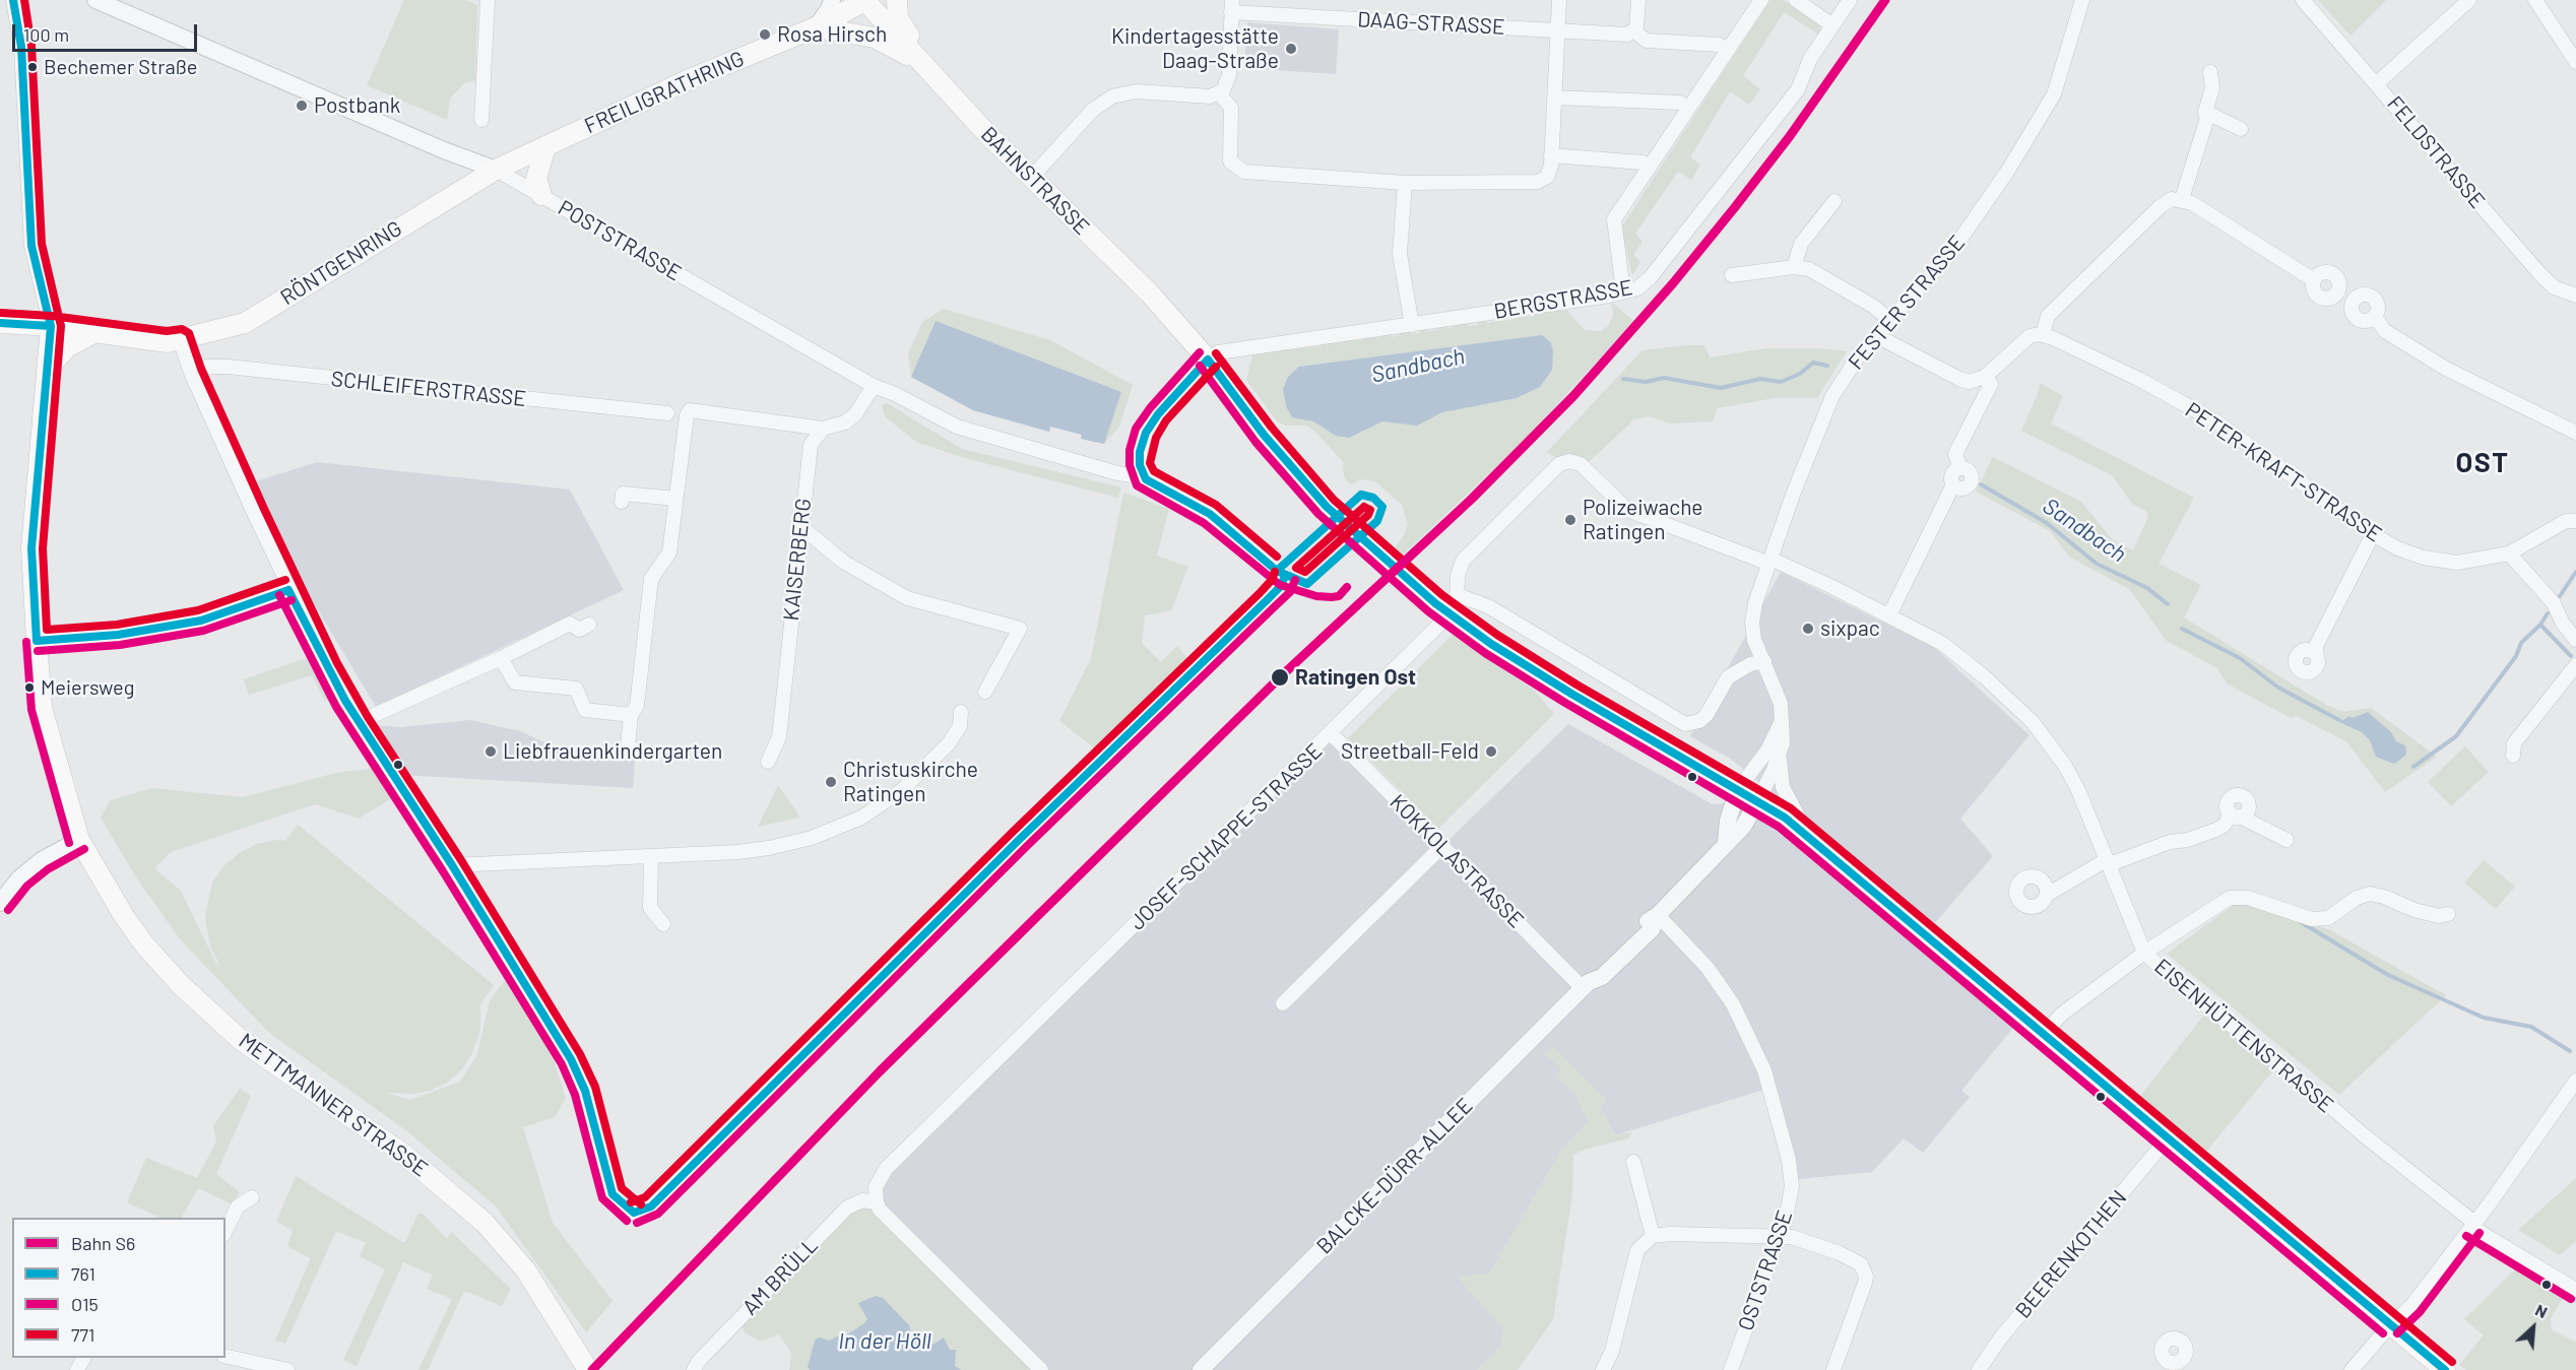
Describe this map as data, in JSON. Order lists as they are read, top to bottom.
{
  "streets": {
    "main road": [
      "FREILIGRATHRING",
      "BAHNSTRASSE",
      "RÖNTGENRING",
      "METTMANNER STRASSE"
    ],
    "street": [
      "DAAG-STRASSE",
      "FELDSTRASSE",
      "POSTSTRASSE",
      "BERGSTRASSE",
      "FESTER STRASSE",
      "SCHLEIFERSTRASSE",
      "PETER-KRAFT-STRASSE",
      "KAISERBERG",
      "JOSEF-SCHAPPE-STRASSE",
      "KOKKOLASTRASSE",
      "EISENHÜTTENSTRASSE",
      "BALCKE-DÜRR-ALLEE",
      "BEERENKOTHEN",
      "OSTSTRASSE",
      "AM BRÜLL"
    ]
  },
  "crossings": [
    ["FREILIGRATHRING", "BAHNSTRASSE"],
    ["FREILIGRATHRING", "POSTSTRASSE"],
    ["FREILIGRATHRING", "RÖNTGENRING"],
    ["BAHNSTRASSE", "BERGSTRASSE"],
    ["BAHNSTRASSE", "FESTER STRASSE"],
    ["BAHNSTRASSE", "BALCKE-DÜRR-ALLEE"],
    ["BAHNSTRASSE", "BEERENKOTHEN"],
    ["POSTSTRASSE", "RÖNTGENRING"],
    ["RÖNTGENRING", "METTMANNER STRASSE"],
    ["FESTER STRASSE", "JOSEF-SCHAPPE-STRASSE"],
    ["FESTER STRASSE", "EISENHÜTTENSTRASSE"],
    ["FESTER STRASSE", "BALCKE-DÜRR-ALLEE"],
    ["JOSEF-SCHAPPE-STRASSE", "KOKKOLASTRASSE"],
    ["JOSEF-SCHAPPE-STRASSE", "EISENHÜTTENSTRASSE"],
    ["JOSEF-SCHAPPE-STRASSE", "AM BRÜLL"],
    ["KOKKOLASTRASSE", "BALCKE-DÜRR-ALLEE"],
    ["BALCKE-DÜRR-ALLEE", "OSTSTRASSE"]
  ],
  "districts": ["OST"],
  "water": ["Sandbach", "In der Höll"],
  "places": [
    "Rosa Hirsch",
    "Kindertagesstätte Daag-Straße",
    "Bechemer Straße",
    "Postbank",
    "Polizeiwache Ratingen",
    "sixpac",
    "Ratingen Ost",
    "Meiersweg",
    "Liebfrauenkindergarten",
    "Streetball-Feld",
    "Christuskirche Ratingen"
  ],
  "lines": [
    "rail line S6",
    "transit line 761",
    "transit line 771",
    "transit line O15"
  ],
  "legend": [
    "Bahn S6",
    "761",
    "O15",
    "771"
  ],
  "scale_bar": "100 m",
  "north": "top right"
}
